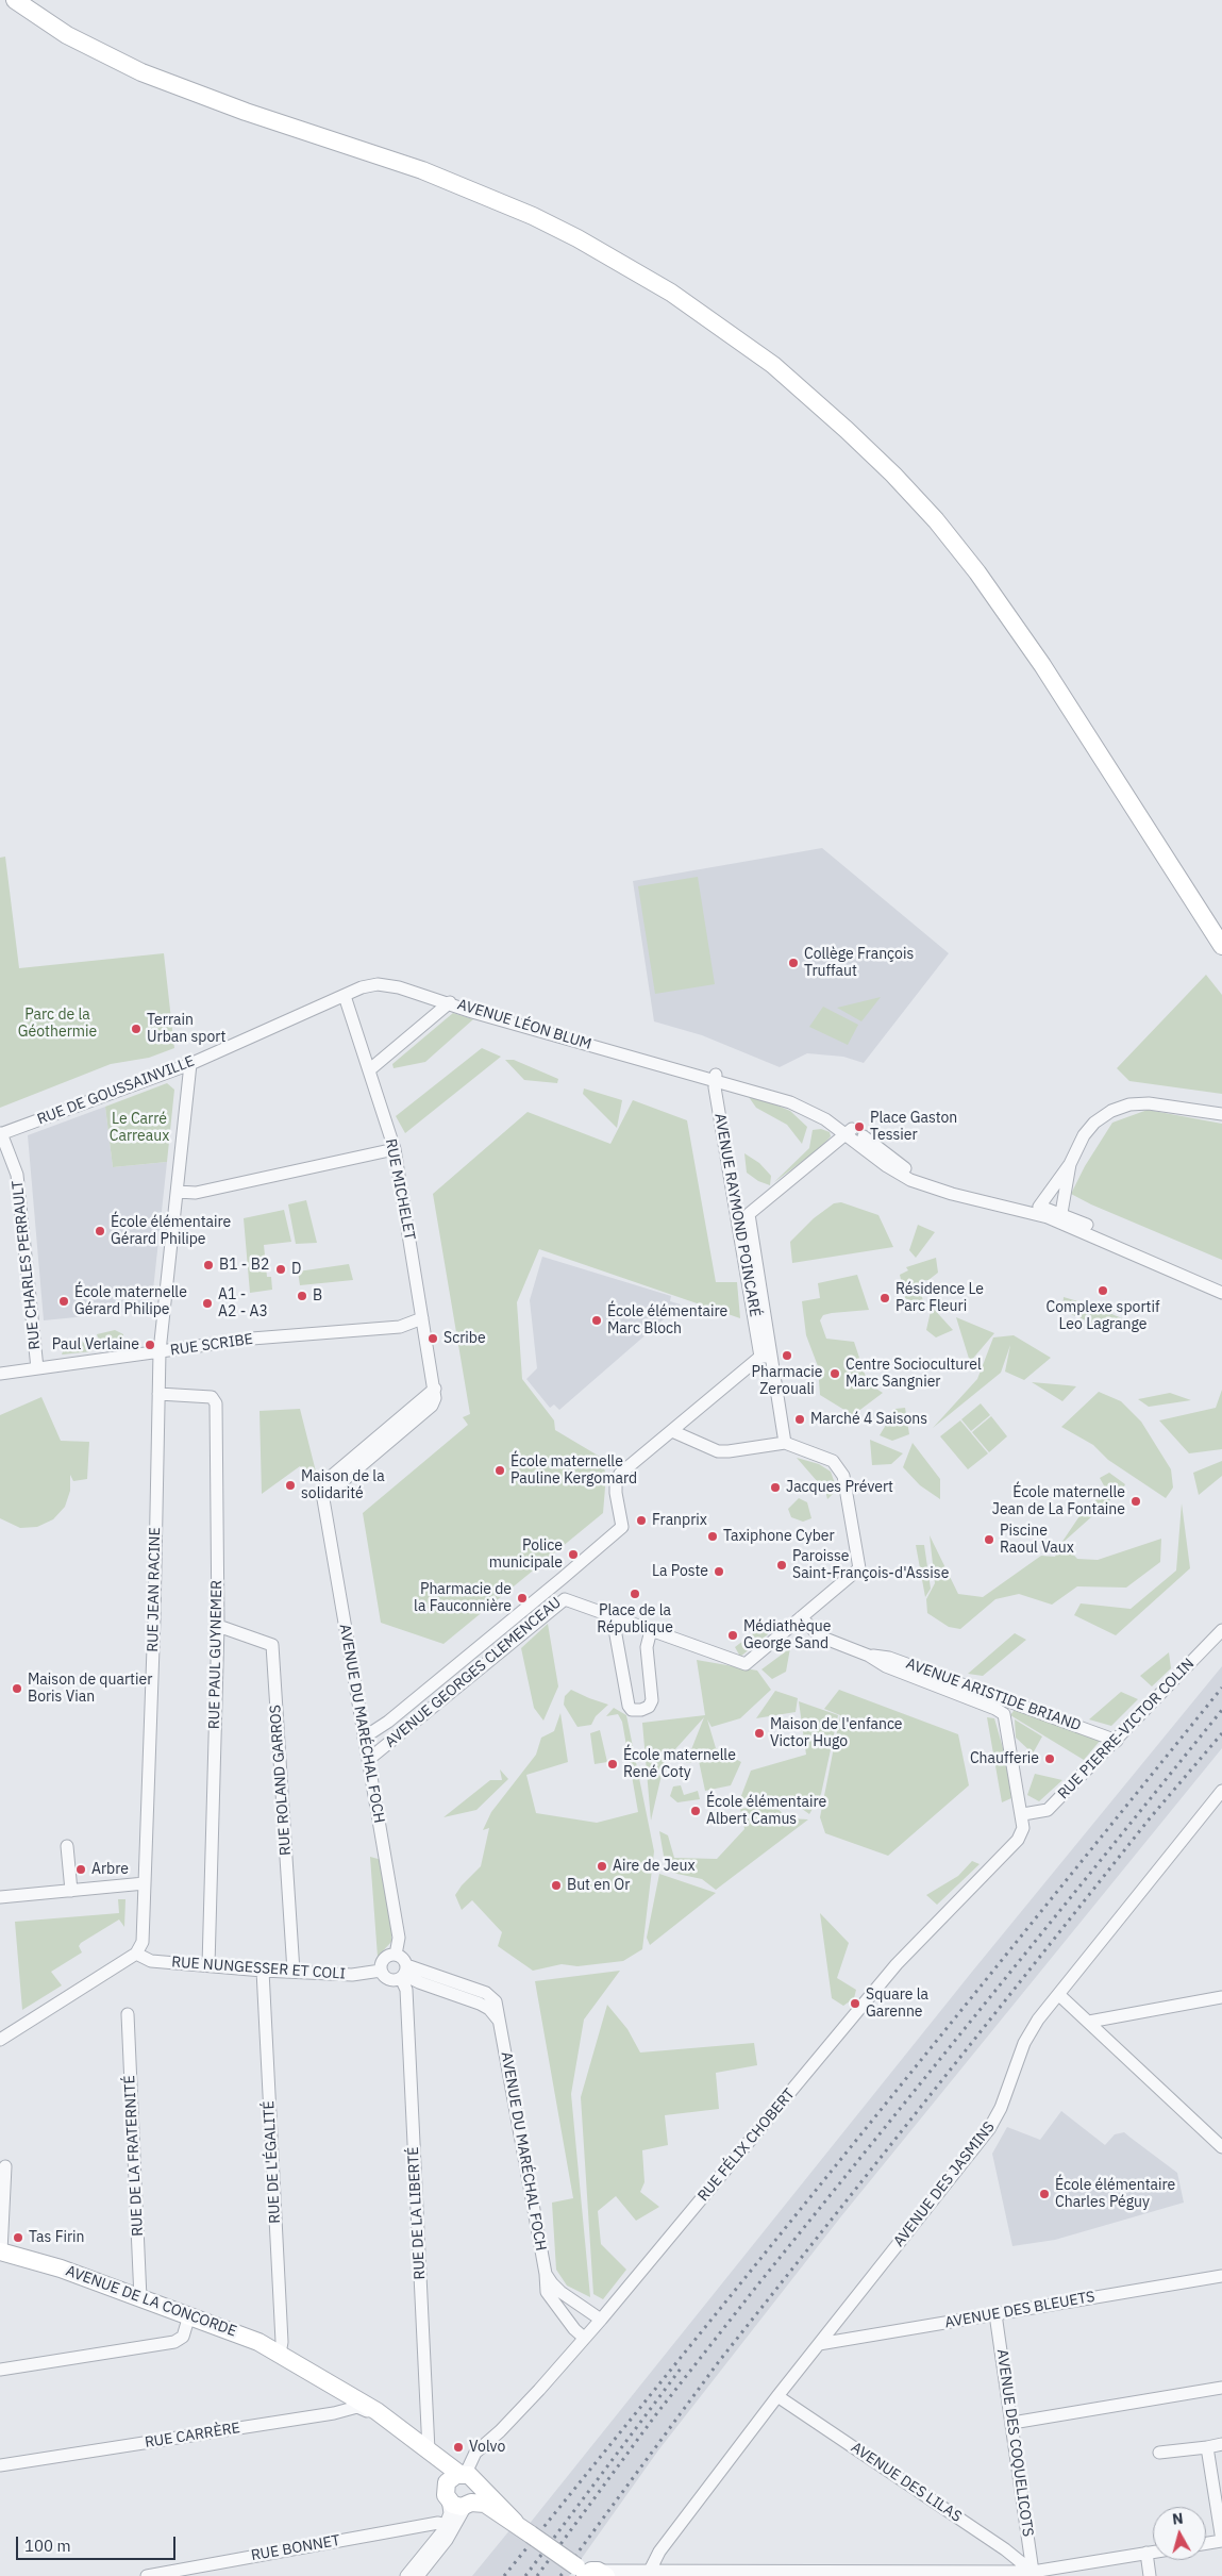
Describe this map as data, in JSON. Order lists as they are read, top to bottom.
{
  "streets": {
    "main road": ["AVENUE DE LA CONCORDE"],
    "street": [
      "AVENUE LÉON BLUM",
      "RUE DE GOUSSAINVILLE",
      "RUE MICHELET",
      "AVENUE RAYMOND POINCARÉ",
      "RUE CHARLES PERRAULT",
      "RUE SCRIBE",
      "RUE JEAN RACINE",
      "RUE PAUL GUYNEMER",
      "AVENUE GEORGES CLEMENCEAU",
      "AVENUE ARISTIDE BRIAND",
      "AVENUE DU MARÉCHAL FOCH",
      "RUE PIERRE-VICTOR COLIN",
      "RUE ROLAND GARROS",
      "RUE NUNGESSER ET COLI",
      "RUE FÉLIX CHOBERT",
      "RUE DE LA FRATERNITÉ",
      "RUE DE L'ÉGALITÉ",
      "AVENUE DES JASMINS",
      "RUE DE LA LIBERTÉ",
      "AVENUE DES BLEUETS",
      "RUE CARRÈRE",
      "AVENUE DES COQUELICOTS",
      "AVENUE DES LILAS",
      "RUE BONNET"
    ]
  },
  "crossings": [
    ["AVENUE LÉON BLUM", "RUE DE GOUSSAINVILLE"],
    ["AVENUE LÉON BLUM", "AVENUE RAYMOND POINCARÉ"],
    ["RUE DE GOUSSAINVILLE", "RUE MICHELET"],
    ["RUE DE GOUSSAINVILLE", "RUE CHARLES PERRAULT"],
    ["RUE DE GOUSSAINVILLE", "RUE JEAN RACINE"],
    ["RUE MICHELET", "RUE SCRIBE"],
    ["RUE MICHELET", "AVENUE DU MARÉCHAL FOCH"],
    ["RUE CHARLES PERRAULT", "RUE SCRIBE"],
    ["RUE SCRIBE", "RUE JEAN RACINE"],
    ["RUE JEAN RACINE", "RUE PAUL GUYNEMER"],
    ["RUE JEAN RACINE", "RUE NUNGESSER ET COLI"],
    ["RUE PAUL GUYNEMER", "RUE ROLAND GARROS"],
    ["RUE PAUL GUYNEMER", "RUE NUNGESSER ET COLI"],
    ["AVENUE GEORGES CLEMENCEAU", "AVENUE DU MARÉCHAL FOCH"],
    ["AVENUE ARISTIDE BRIAND", "RUE PIERRE-VICTOR COLIN"],
    ["AVENUE ARISTIDE BRIAND", "RUE FÉLIX CHOBERT"],
    ["AVENUE DU MARÉCHAL FOCH", "RUE NUNGESSER ET COLI"],
    ["AVENUE DU MARÉCHAL FOCH", "RUE FÉLIX CHOBERT"],
    ["AVENUE DU MARÉCHAL FOCH", "RUE DE LA LIBERTÉ"],
    ["RUE PIERRE-VICTOR COLIN", "RUE FÉLIX CHOBERT"],
    ["RUE ROLAND GARROS", "RUE NUNGESSER ET COLI"],
    ["RUE NUNGESSER ET COLI", "RUE DE L'ÉGALITÉ"],
    ["RUE NUNGESSER ET COLI", "RUE DE LA LIBERTÉ"],
    ["RUE FÉLIX CHOBERT", "AVENUE DE LA CONCORDE"],
    ["RUE DE LA FRATERNITÉ", "AVENUE DE LA CONCORDE"],
    ["RUE DE L'ÉGALITÉ", "AVENUE DE LA CONCORDE"],
    ["AVENUE DES JASMINS", "AVENUE DES BLEUETS"],
    ["AVENUE DES JASMINS", "AVENUE DES LILAS"],
    ["RUE DE LA LIBERTÉ", "AVENUE DE LA CONCORDE"],
    ["AVENUE DE LA CONCORDE", "RUE CARRÈRE"],
    ["AVENUE DES BLEUETS", "AVENUE DES COQUELICOTS"],
    ["AVENUE DES COQUELICOTS", "AVENUE DES LILAS"]
  ],
  "parks": ["Parc de la Géothermie", "Le Carré Carreaux"],
  "places": [
    "Collège François Truffaut",
    "Terrain Urban sport",
    "Place Gaston Tessier",
    "École élémentaire Gérard Philipe",
    "B1 - B2",
    "D",
    "Complexe sportif Leo Lagrange",
    "B",
    "Résidence Le Parc Fleuri",
    "École maternelle Gérard Philipe",
    "A1 - A2 - A3",
    "École élémentaire Marc Bloch",
    "Scribe",
    "Paul Verlaine",
    "Pharmacie Zerouali",
    "Centre Socioculturel Marc Sangnier",
    "Marché 4 Saisons",
    "École maternelle Pauline Kergomard",
    "Maison de la solidarité",
    "Jacques Prévert",
    "École maternelle Jean de La Fontaine",
    "Franprix",
    "Taxiphone Cyber",
    "Piscine Raoul Vaux",
    "Police municipale",
    "Paroisse Saint-François-d'Assise",
    "La Poste",
    "Place de la République",
    "Pharmacie de la Fauconnière",
    "Médiathèque George Sand",
    "Maison de quartier Boris Vian",
    "Maison de l'enfance Victor Hugo",
    "Chaufferie",
    "École maternelle René Coty",
    "École élémentaire Albert Camus",
    "Aire de Jeux",
    "Arbre",
    "But en Or",
    "Square la Garenne",
    "École élémentaire Charles Péguy",
    "Tas Firin",
    "Volvo"
  ],
  "scale_bar": "100 m",
  "north": "top"
}
